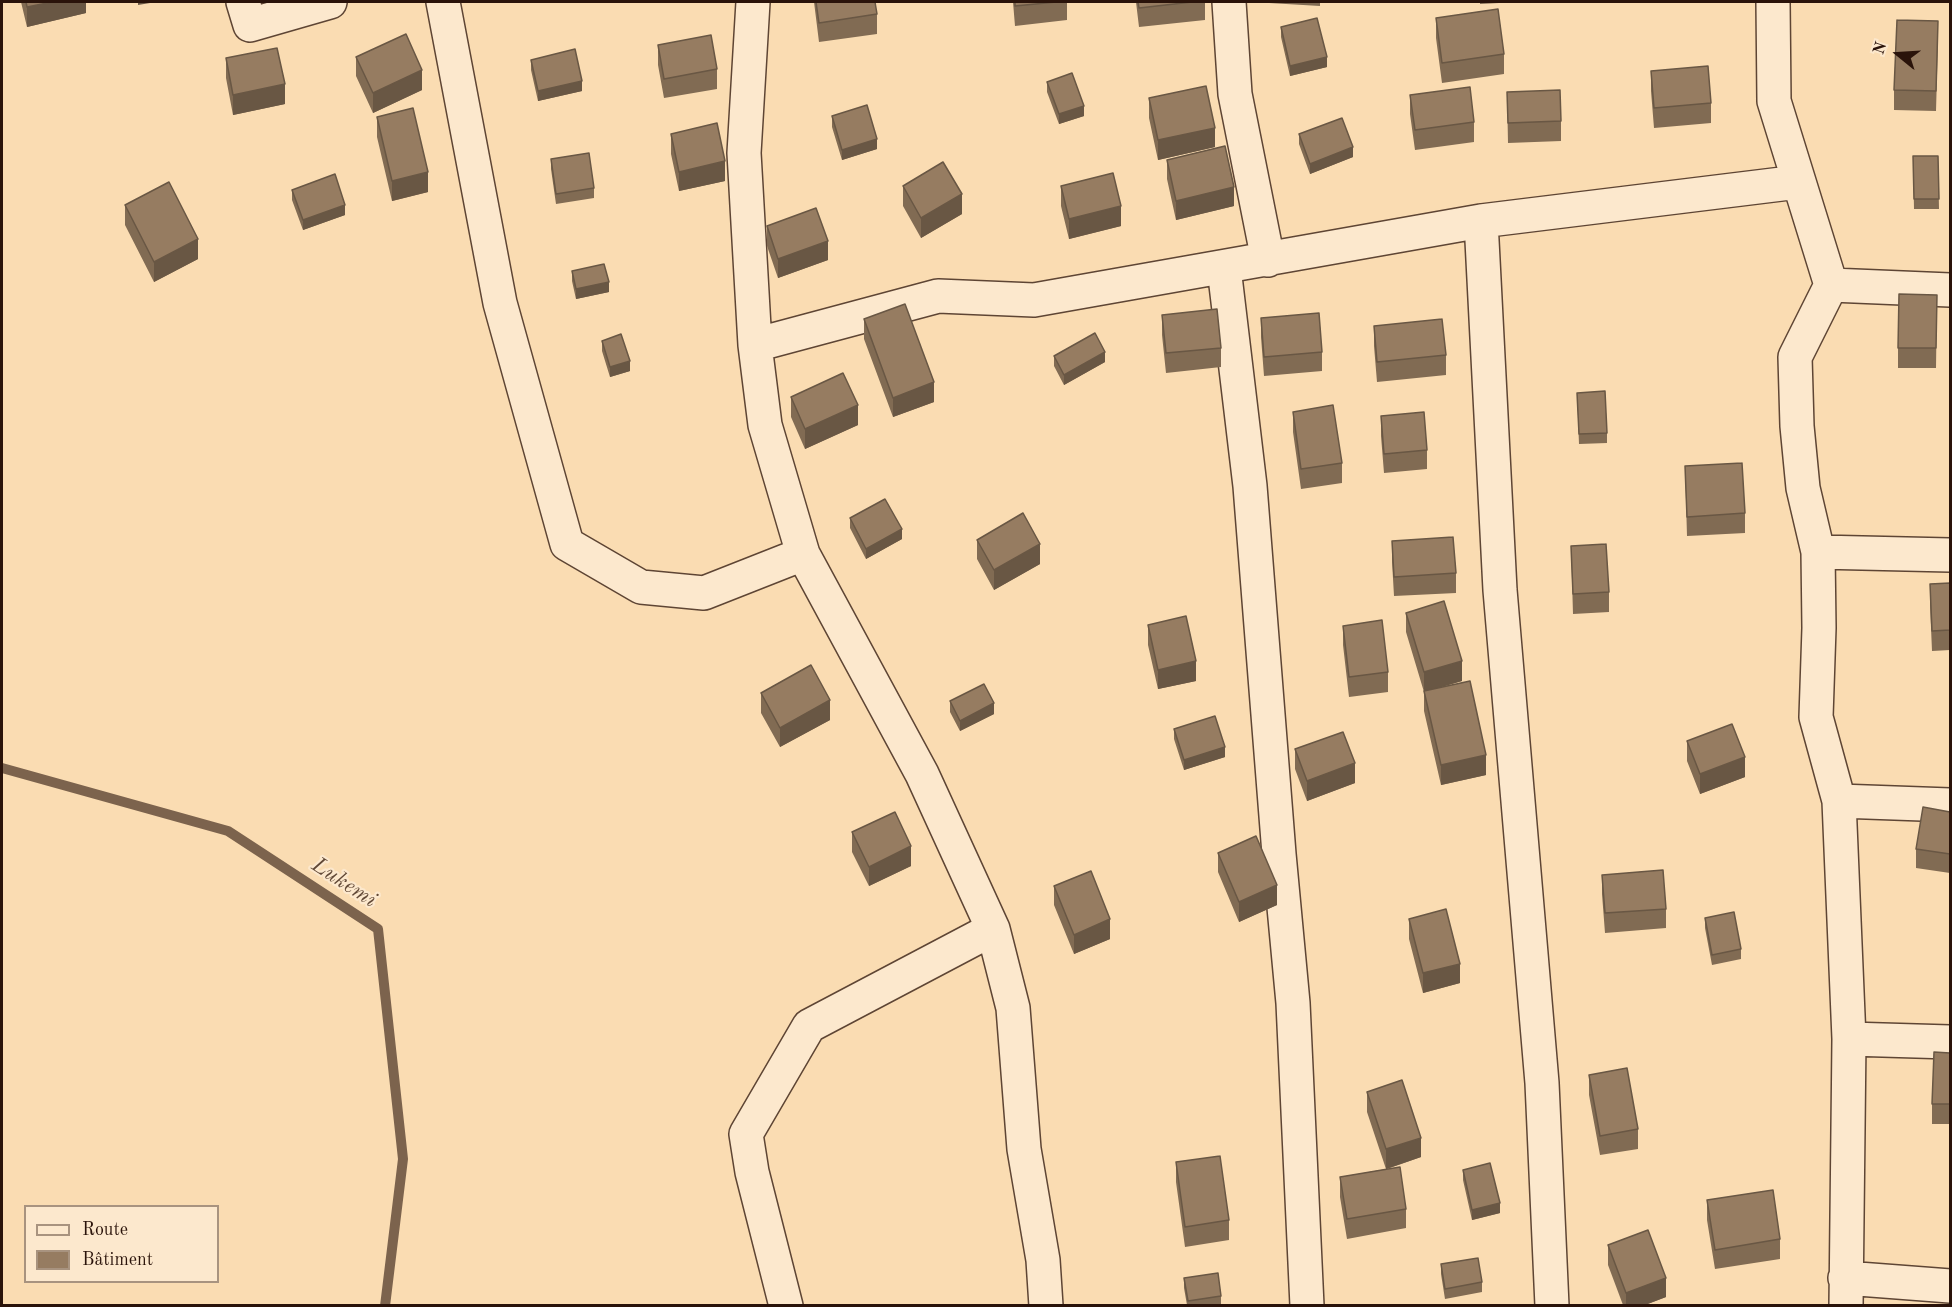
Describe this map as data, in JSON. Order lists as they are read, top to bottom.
{
  "water": ["Lukemi"],
  "legend": ["Route", "Bâtiment"],
  "north": "left"
}
